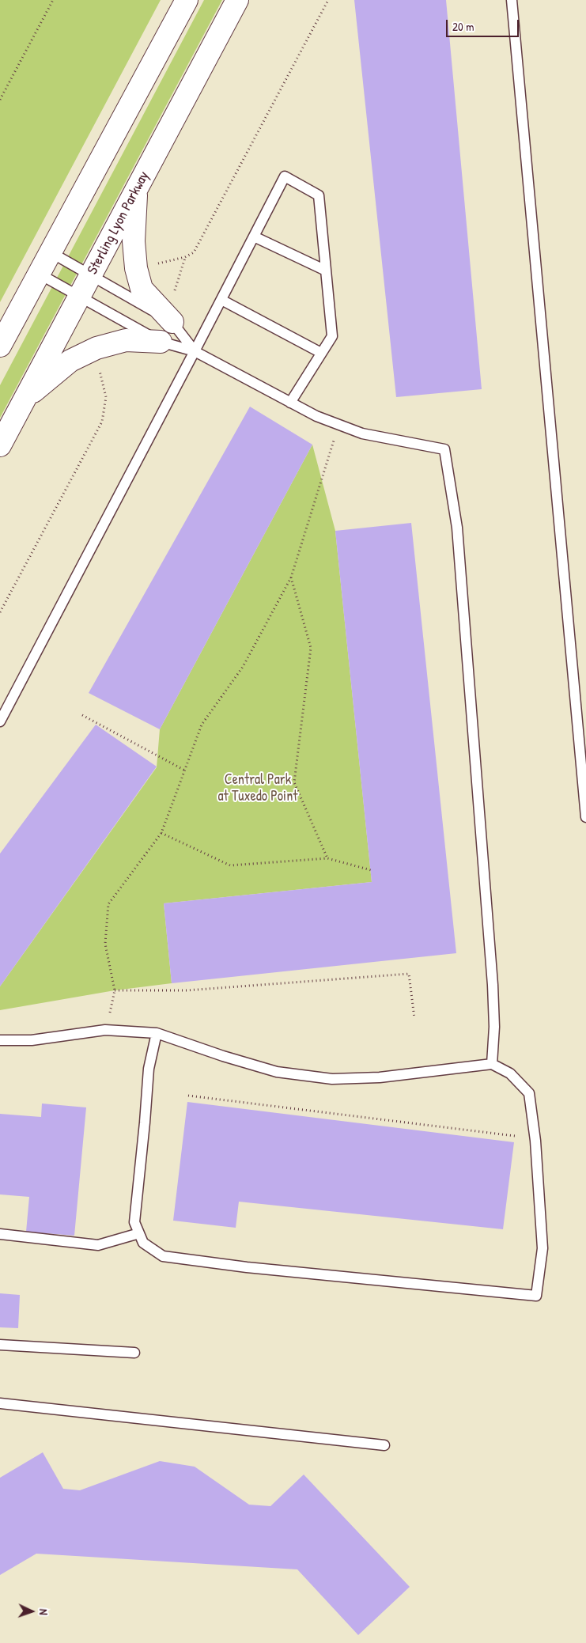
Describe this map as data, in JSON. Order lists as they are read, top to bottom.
{
  "streets": {
    "main road": ["Sterling Lyon Parkway"]
  },
  "parks": ["Central Park at Tuxedo Point"],
  "scale_bar": "20 m",
  "north": "right"
}
